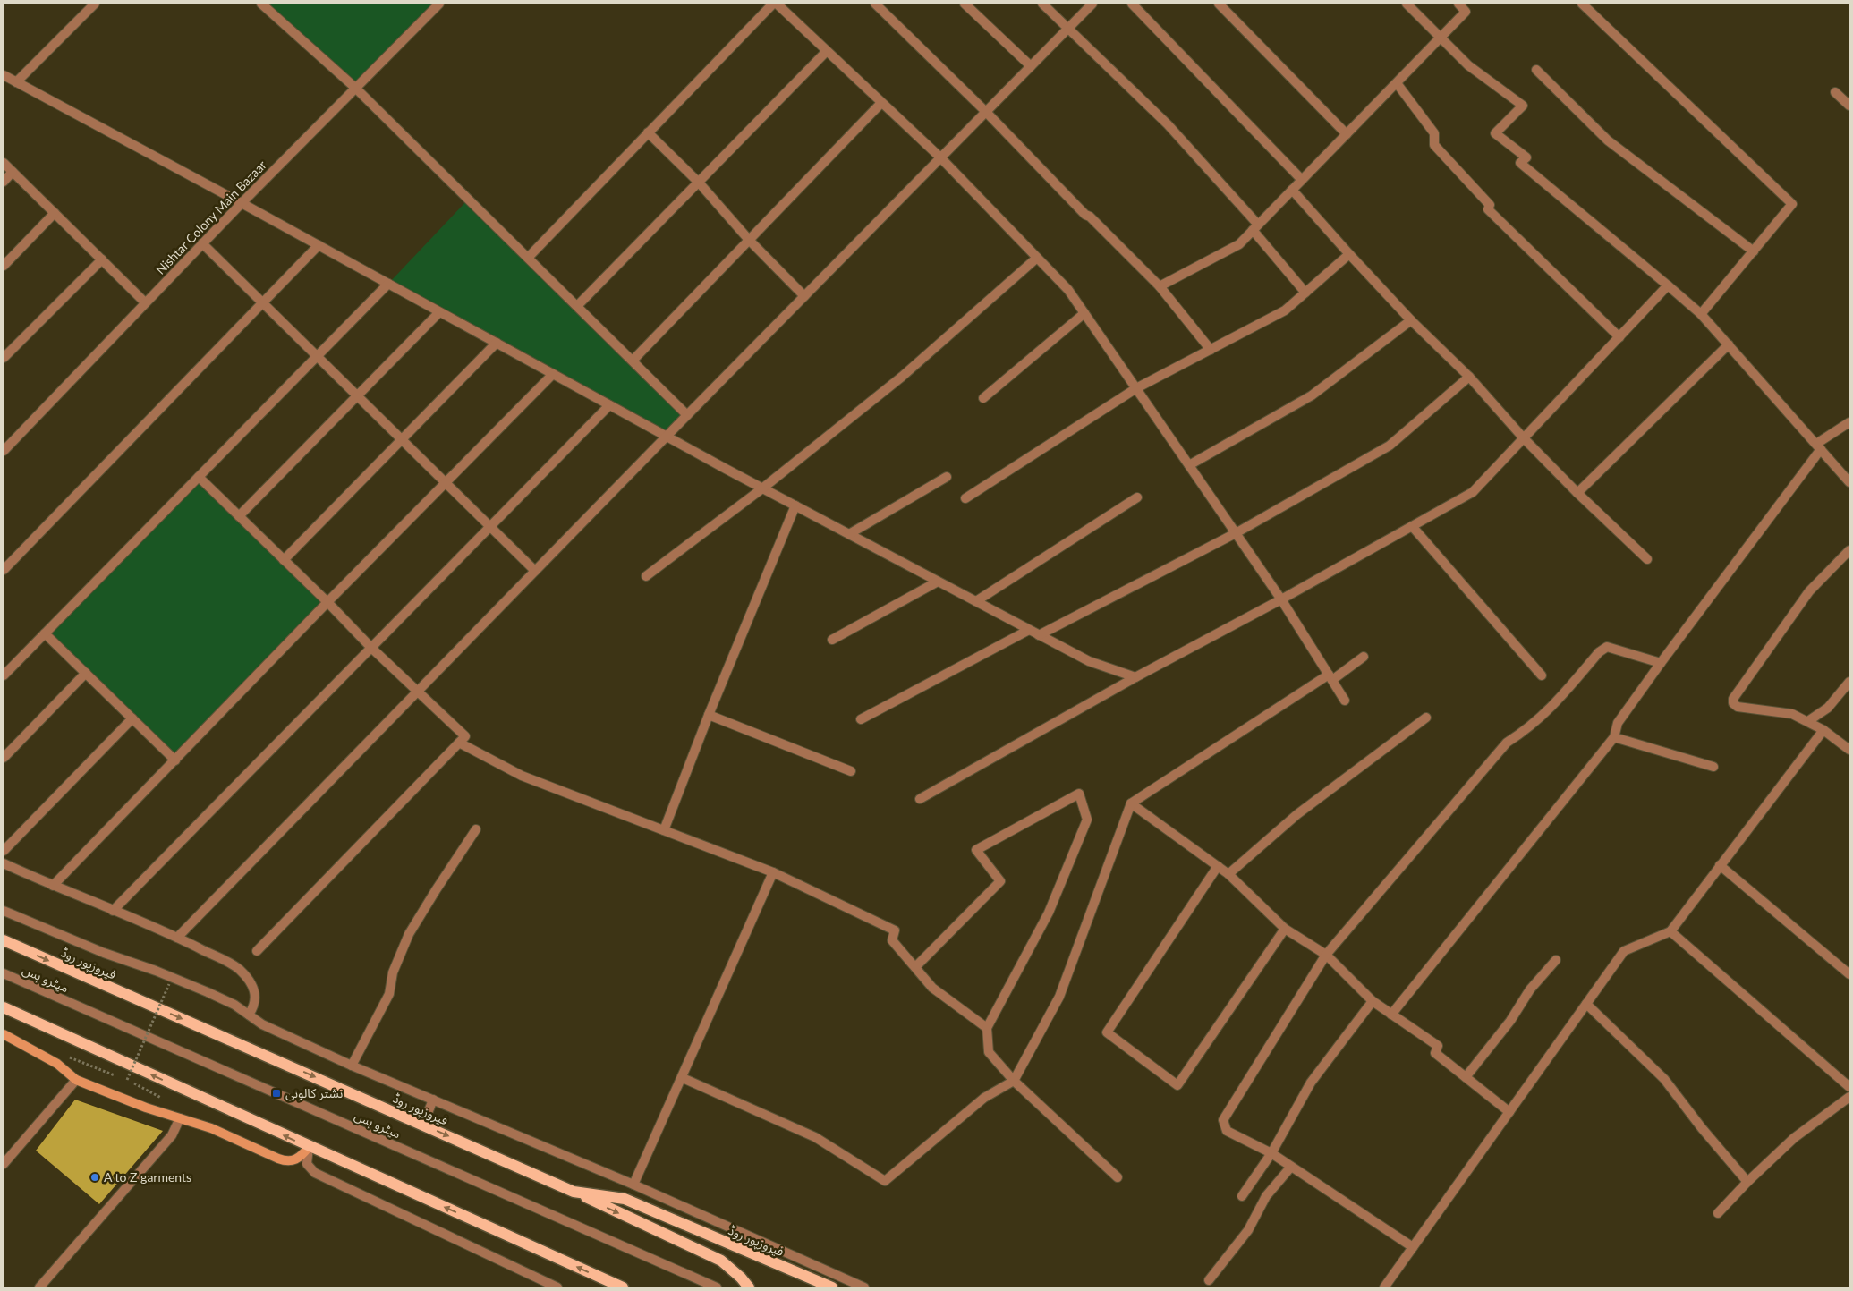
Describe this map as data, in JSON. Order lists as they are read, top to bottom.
{
  "streets": {
    "main road": ["فیروزپور روڈ"],
    "street": ["Nishtar Colony Main Bazaar", "میٹرو بس"]
  },
  "places": {
    "transit": ["نشتر کالونی"],
    "other": ["A to Z garments"]
  }
}
